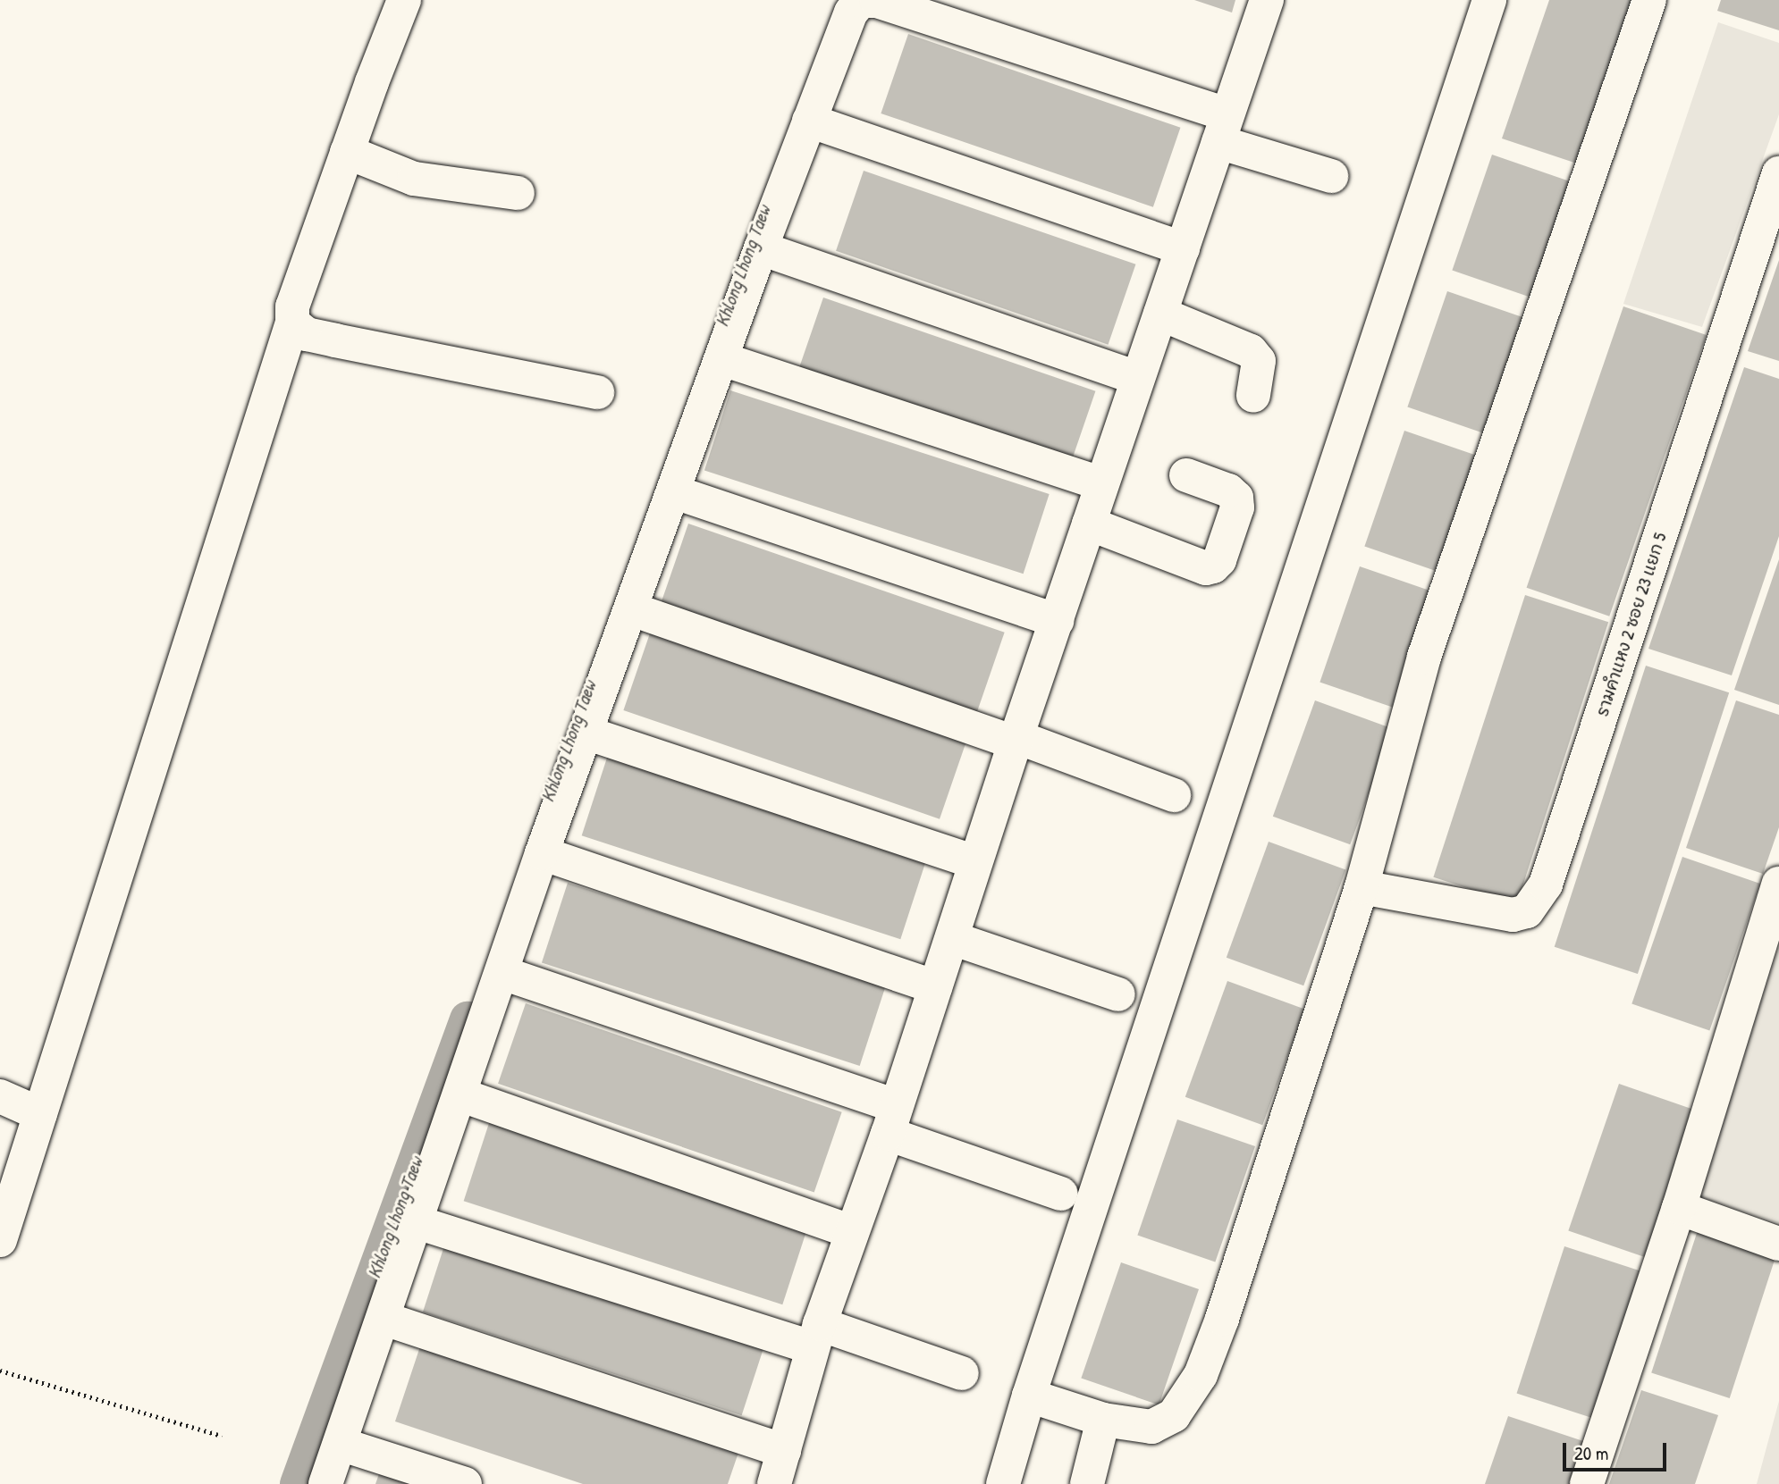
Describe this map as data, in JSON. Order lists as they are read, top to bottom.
{
  "streets": {
    "street": ["รามคำแหง 2 ซอย 23 แยก 5"]
  },
  "water": ["Khlong Lhong Taew"],
  "scale_bar": "20 m"
}
